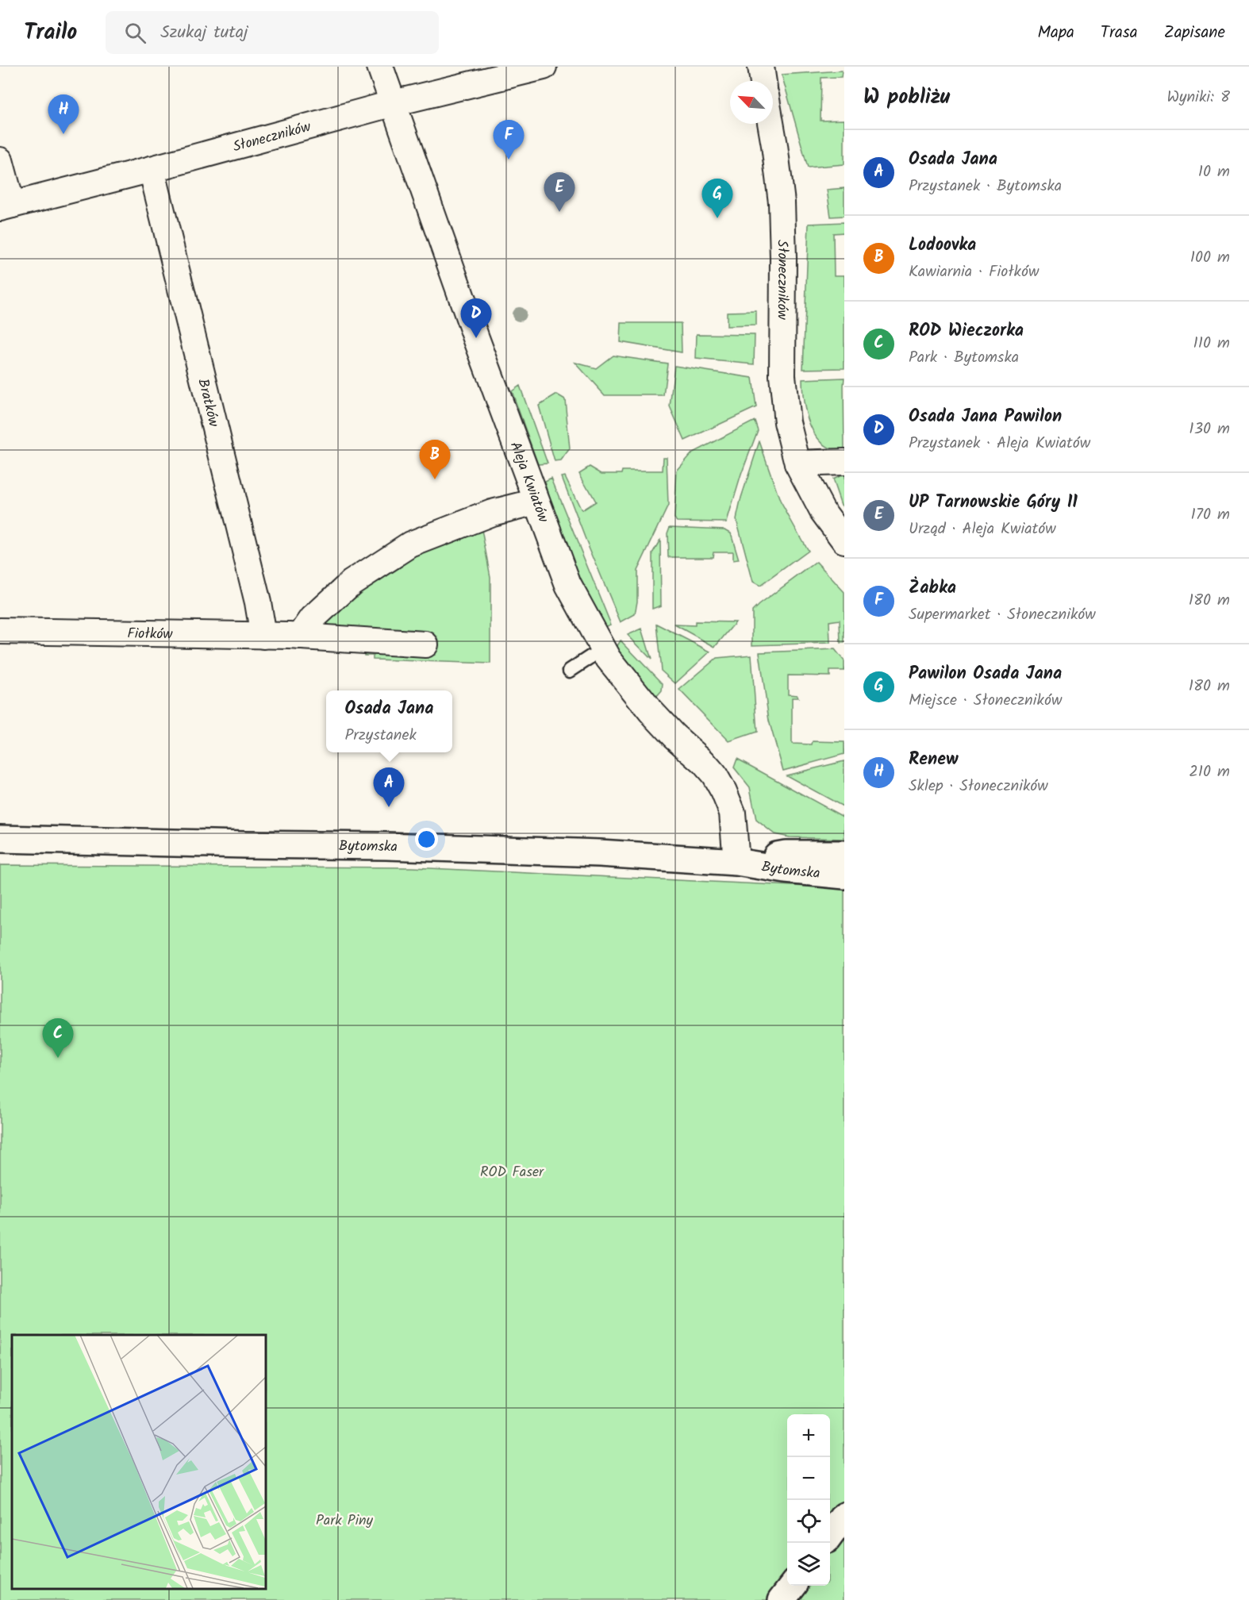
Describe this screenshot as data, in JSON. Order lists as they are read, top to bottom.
{
  "streets": {
    "main road": ["Bytomska"],
    "street": [
      "Słoneczników",
      "Bratków",
      "Aleja Kwiatów",
      "Fiołków"
    ]
  },
  "crossings": [
    ["Słoneczników", "Bratków"],
    ["Słoneczników", "Aleja Kwiatów"],
    ["Bratków", "Fiołków"],
    ["Aleja Kwiatów", "Bytomska"]
  ],
  "parks": ["ROD Faser", "Park Piny"],
  "north": "top left",
  "page": {
    "header": "Trailo",
    "search": "Szukaj tutaj",
    "nav": ["Mapa", "Trasa", "Zapisane"],
    "heading": ["W pobliżu", "Wyniki: 8"],
    "pins": [
      "H",
      "F",
      "E",
      "G",
      "D",
      "B",
      "A",
      "C"
    ],
    "list": [
      {
        "mark": "A",
        "name": "Osada Jana",
        "note": "Przystanek · Bytomska",
        "value": "10 m"
      },
      {
        "mark": "B",
        "name": "Lodoovka",
        "note": "Kawiarnia · Fiołków",
        "value": "100 m"
      },
      {
        "mark": "C",
        "name": "ROD Wieczorka",
        "note": "Park · Bytomska",
        "value": "110 m"
      },
      {
        "mark": "D",
        "name": "Osada Jana Pawilon",
        "note": "Przystanek · Aleja Kwiatów",
        "value": "130 m"
      },
      {
        "mark": "E",
        "name": "UP Tarnowskie Góry 11",
        "note": "Urząd · Aleja Kwiatów",
        "value": "170 m"
      },
      {
        "mark": "F",
        "name": "Żabka",
        "note": "Supermarket · Słoneczników",
        "value": "180 m"
      },
      {
        "mark": "G",
        "name": "Pawilon Osada Jana",
        "note": "Miejsce · Słoneczników",
        "value": "180 m"
      },
      {
        "mark": "H",
        "name": "Renew",
        "note": "Sklep · Słoneczników",
        "value": "210 m"
      }
    ],
    "popup": ["Osada Jana", "Przystanek"],
    "map_buttons": ["+", "−"]
  }
}
